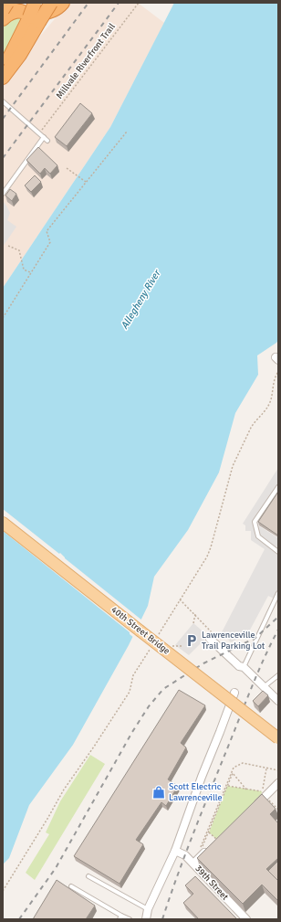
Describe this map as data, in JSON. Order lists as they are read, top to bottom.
{
  "streets": {
    "main road": ["40th Street Bridge"],
    "street": ["39th Street"],
    "path": ["Millvale Riverfront Trail"]
  },
  "water": ["Allegheny River"],
  "places": {
    "parking": ["Lawrenceville Trail Parking Lot"],
    "shop": ["Scott Electric Lawrenceville"]
  }
}
